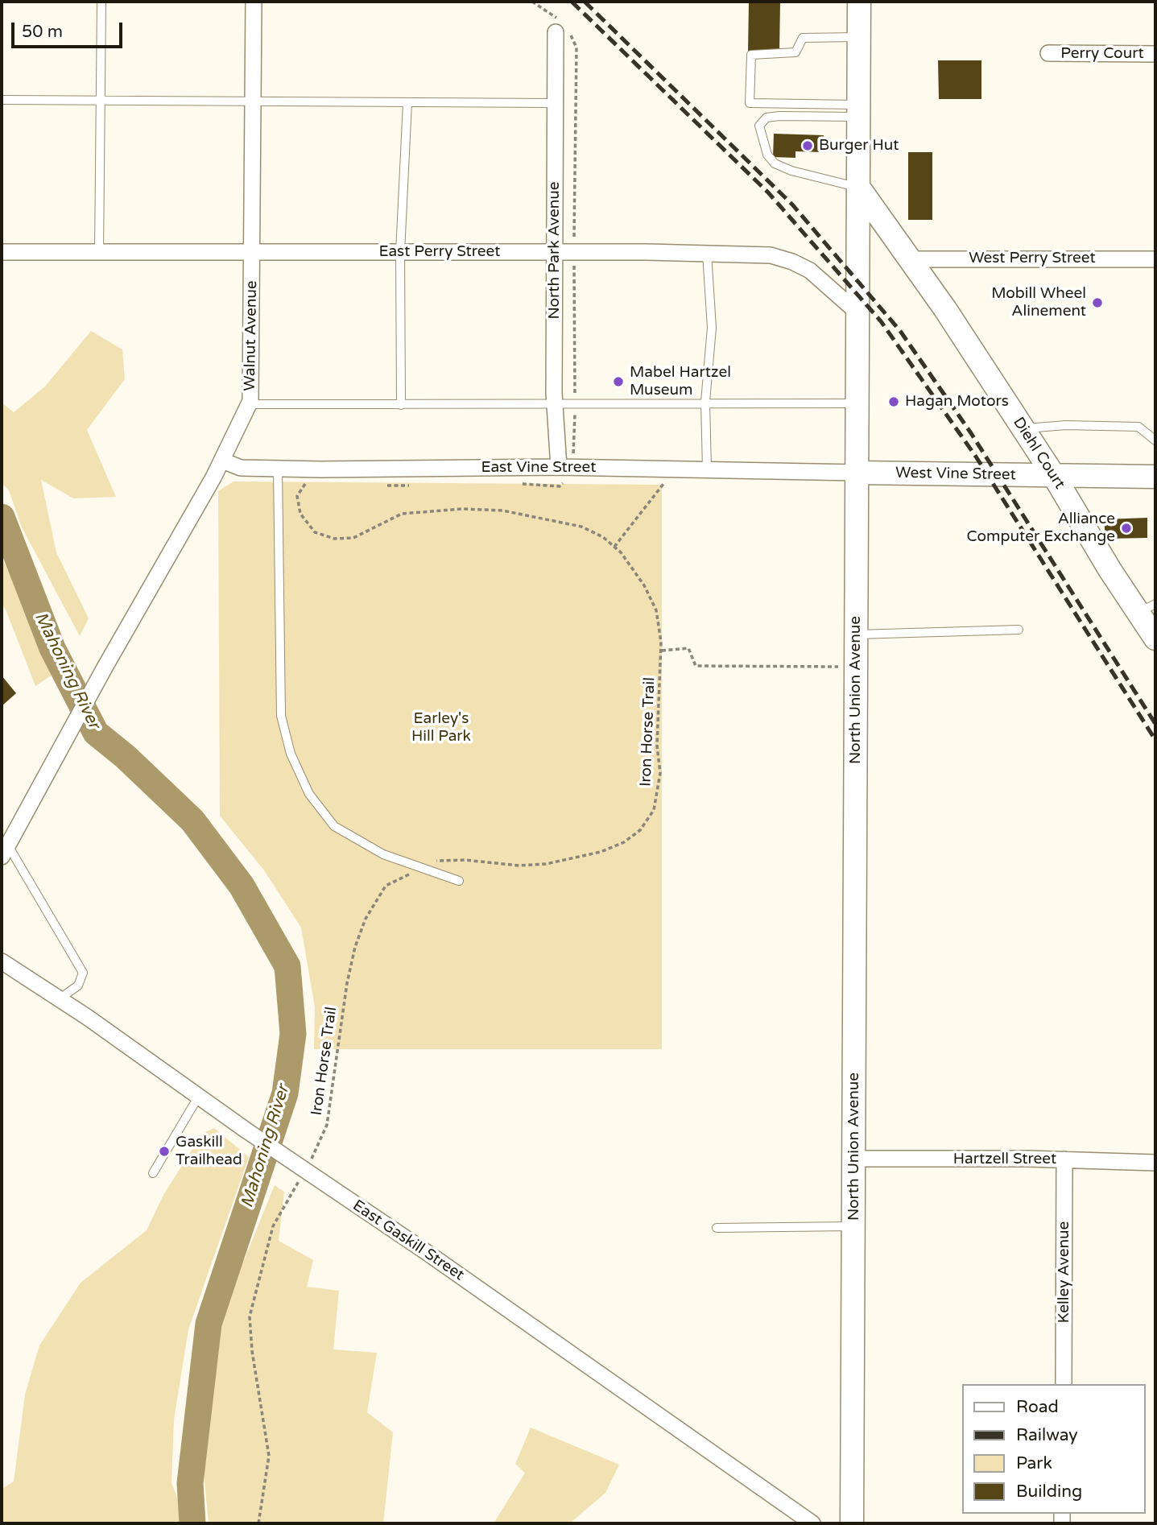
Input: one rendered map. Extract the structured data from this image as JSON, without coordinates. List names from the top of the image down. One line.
{"streets":{"main road":["Diehl Court","West Vine Street","North Union Avenue"],"street":["Perry Court","North Park Avenue","East Perry Street","West Perry Street","Walnut Avenue","East Vine Street","Hartzell Street","East Gaskill Street","Kelley Avenue"],"path":["Iron Horse Trail"]},"crossings":[["North Park Avenue","East Perry Street"],["North Park Avenue","East Vine Street"],["East Perry Street","Walnut Avenue"],["East Perry Street","North Union Avenue"],["West Perry Street","Diehl Court"],["Walnut Avenue","East Vine Street"],["Diehl Court","West Vine Street"],["Diehl Court","North Union Avenue"],["East Vine Street","West Vine Street"],["East Vine Street","North Union Avenue"],["West Vine Street","North Union Avenue"],["North Union Avenue","Hartzell Street"],["Iron Horse Trail","East Gaskill Street"],["Hartzell Street","Kelley Avenue"]],"water":["Mahoning River"],"parks":["Earley's Hill Park"],"places":["Burger Hut","Mobill Wheel Alinement","Mabel Hartzel Museum","Hagan Motors","Alliance Computer Exchange","Gaskill Trailhead"],"legend":["Road","Railway","Park","Building"],"scale_bar":"50 m"}
